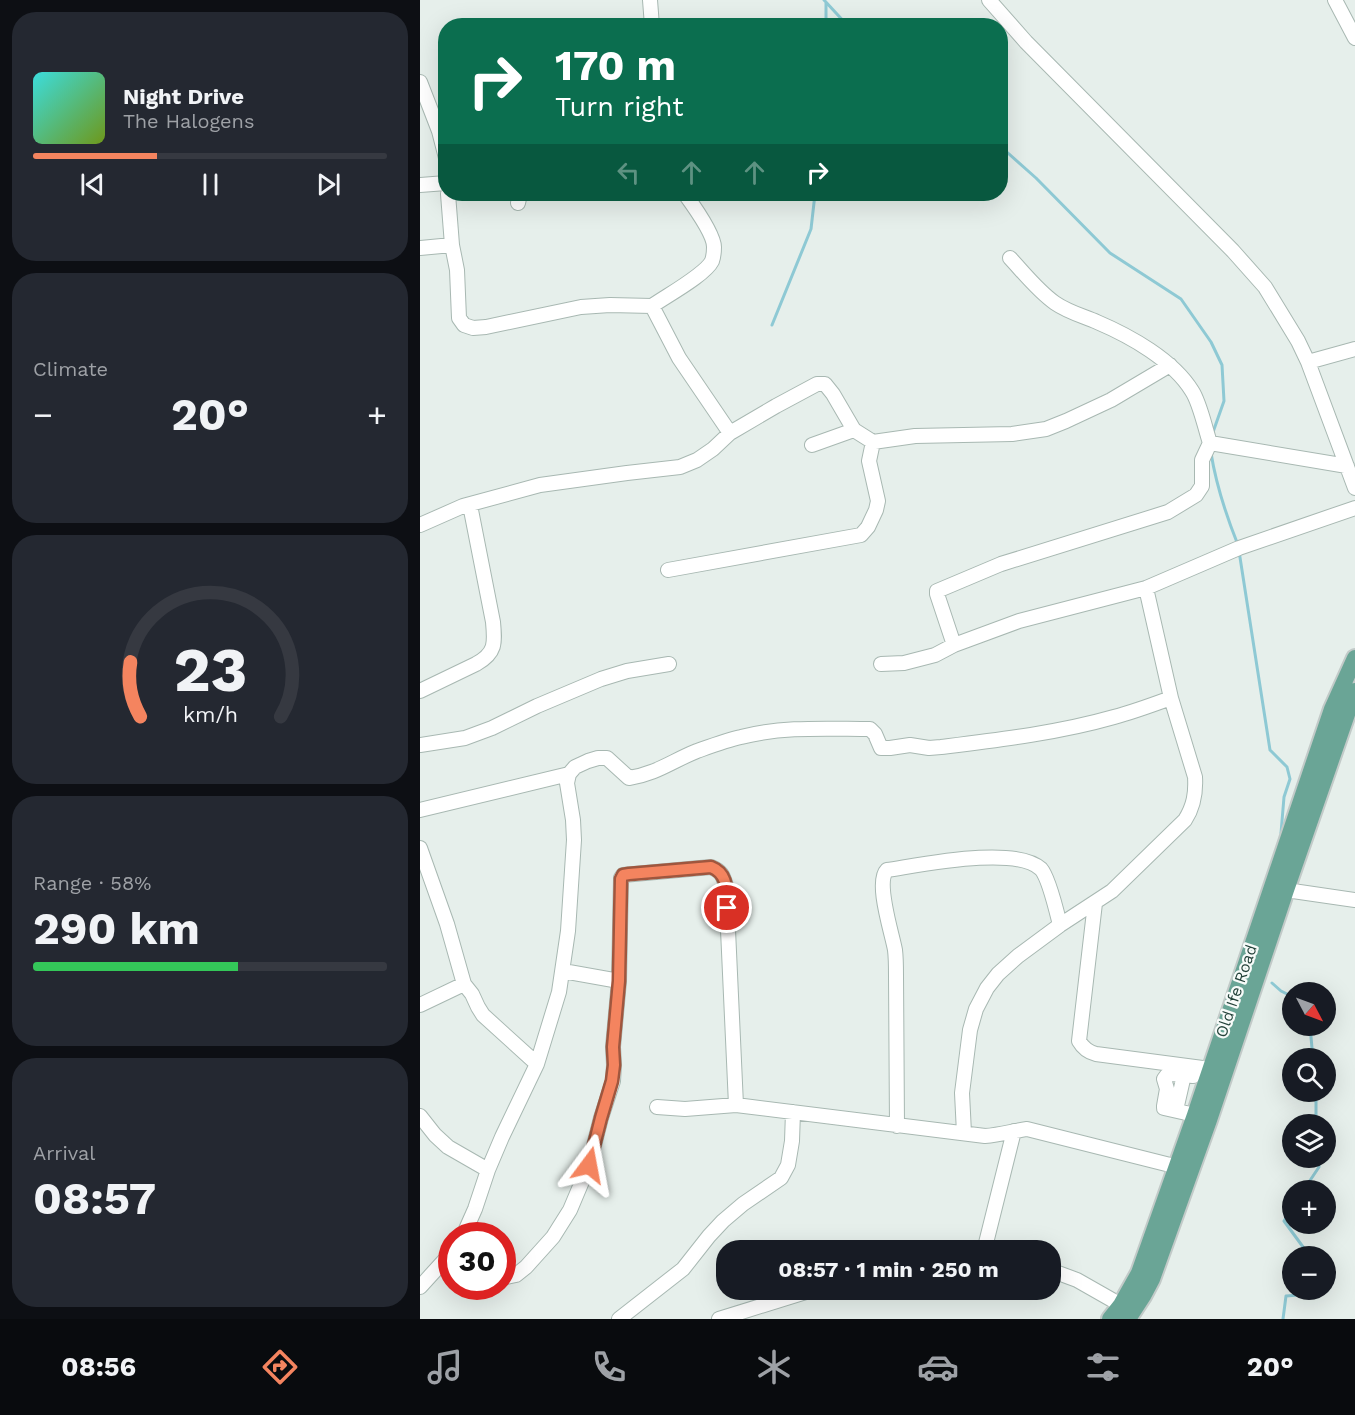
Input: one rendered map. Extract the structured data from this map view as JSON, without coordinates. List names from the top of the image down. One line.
{"streets":{"main road":["Old Ife Road"]},"north":"bottom right","page":{"turn":["170 m","Turn right"],"song":["Night Drive","The Halogens"],"tile":["Climate",["Range · 58%","290 km"],["Arrival","08:57"]],"heat":["−","20°","+"],"map_buttons":["+","−"],"limit":"30","trip":"08:57 · 1 min · 250 m","tabs":["08:56","20°"],"gauge":["23","km/h"]}}
